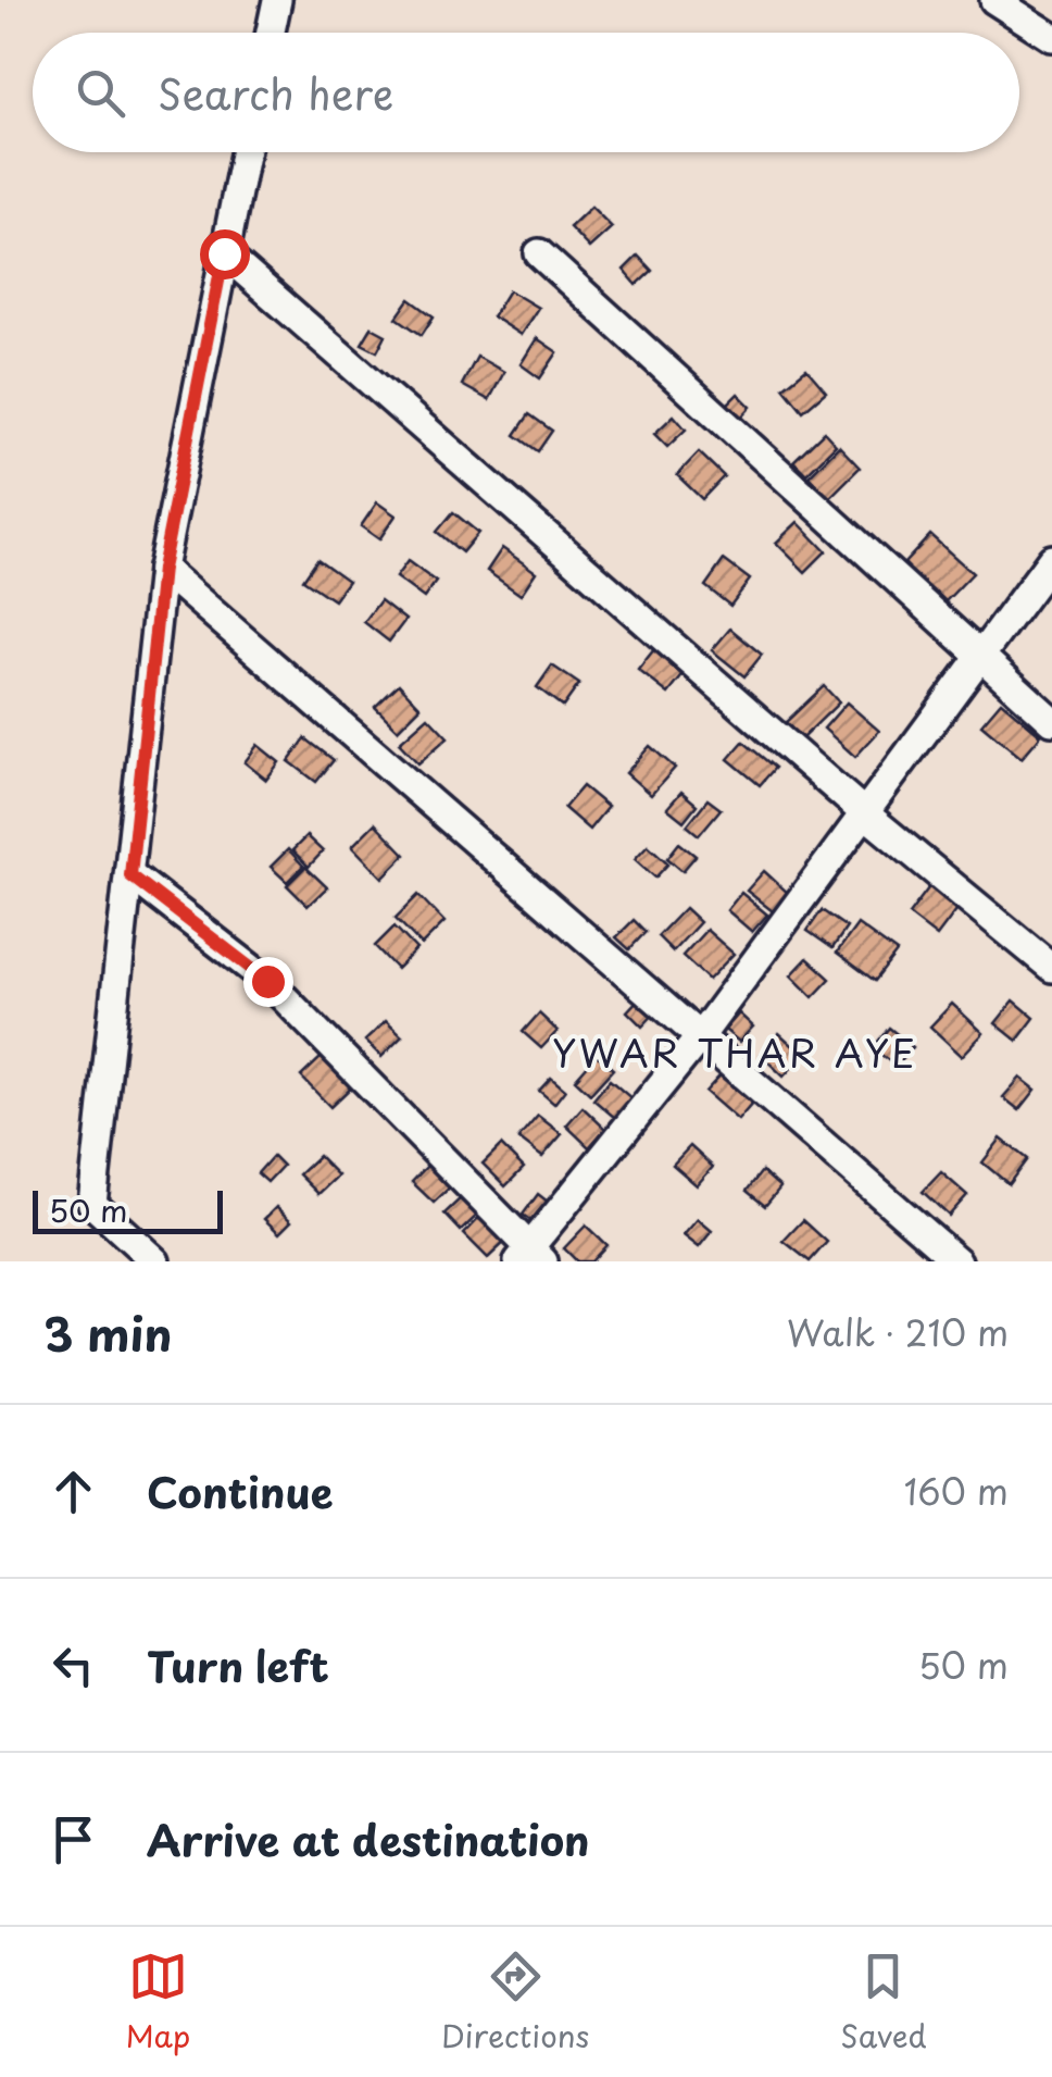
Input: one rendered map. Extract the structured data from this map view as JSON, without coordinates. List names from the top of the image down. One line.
{"districts":["YWAR THAR AYE"],"scale_bar":"50 m","page":{"search":"Search here","scale":"50 m","heading":["3 min","Walk · 210 m"],"list":[["Continue","160 m"],["Turn left","50 m"],"Arrive at destination"],"nav":["Map","Directions","Saved"]}}
